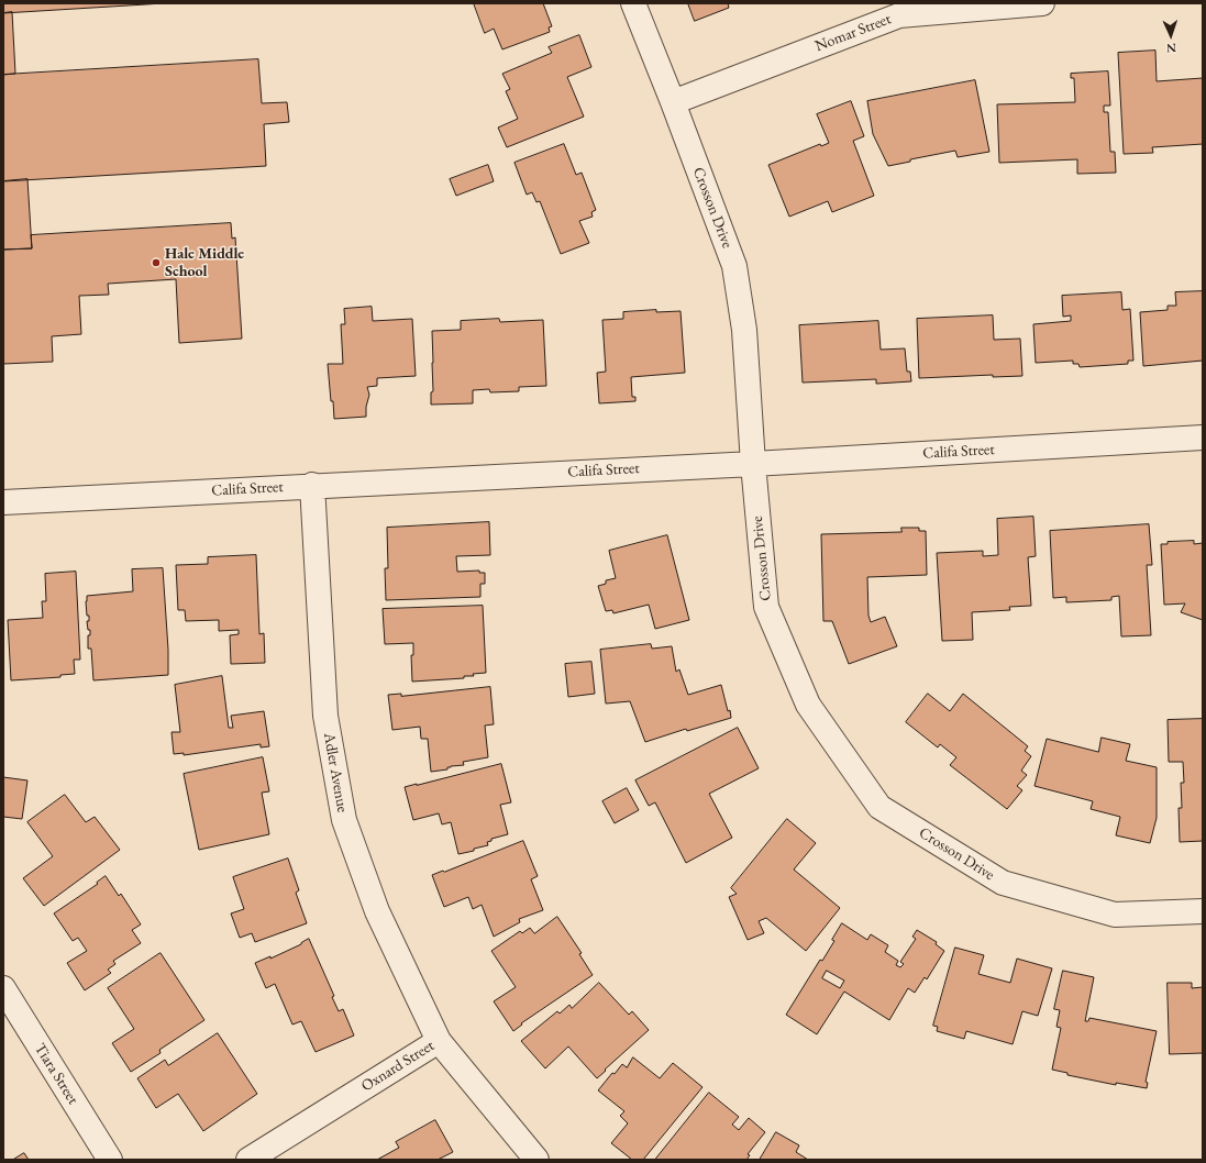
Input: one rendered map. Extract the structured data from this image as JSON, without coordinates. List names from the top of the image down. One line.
{"streets":{"street":["Nomar Street","Crosson Drive","Califa Street","Adler Avenue","Oxnard Street","Tiara Street"]},"crossings":[["Nomar Street","Crosson Drive"],["Crosson Drive","Califa Street"],["Califa Street","Adler Avenue"],["Adler Avenue","Oxnard Street"]],"places":["Hale Middle School"],"north":"bottom"}
